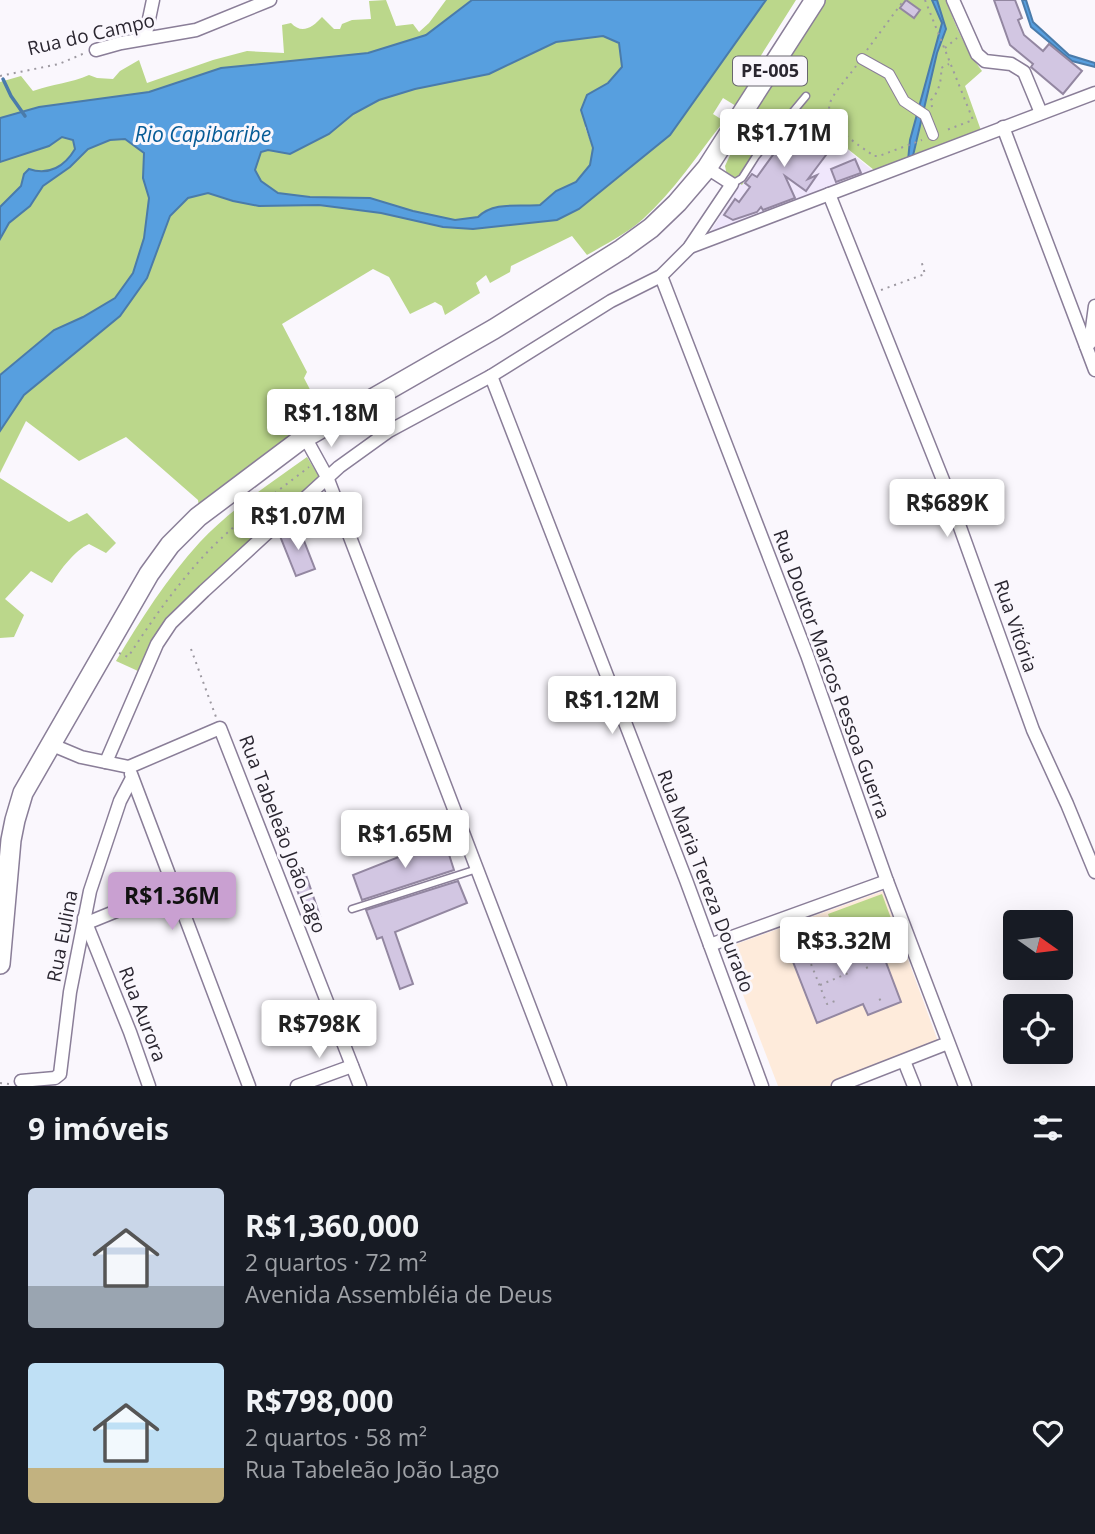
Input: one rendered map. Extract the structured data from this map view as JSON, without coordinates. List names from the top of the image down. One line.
{"streets":{"main road":["PE-005"],"street":["Rua do Campo","Rua Vitória","Rua Doutor Marcos Pessoa Guerra","Rua Tabeleão João Lago","Rua Maria Tereza Dourado","Rua Eulina","Rua Aurora"]},"crossings":[["Rua Tabeleão João Lago","Rua Eulina"],["Rua Eulina","Rua Aurora"]],"water":["Rio Capibaribe"],"north":"right","page":{"price":["R$1.71M","R$1.18M","R$689K","R$1.07M","R$1.12M","R$1.65M","R$1.36M","R$3.32M","R$798K"],"heading":"9 imóveis","list":[{"name":"R$1,360,000","note":"2 quartos · 72 m² · Avenida Assembléia de Deus"},{"name":"R$798,000","note":"2 quartos · 58 m² · Rua Tabeleão João Lago"}]}}
